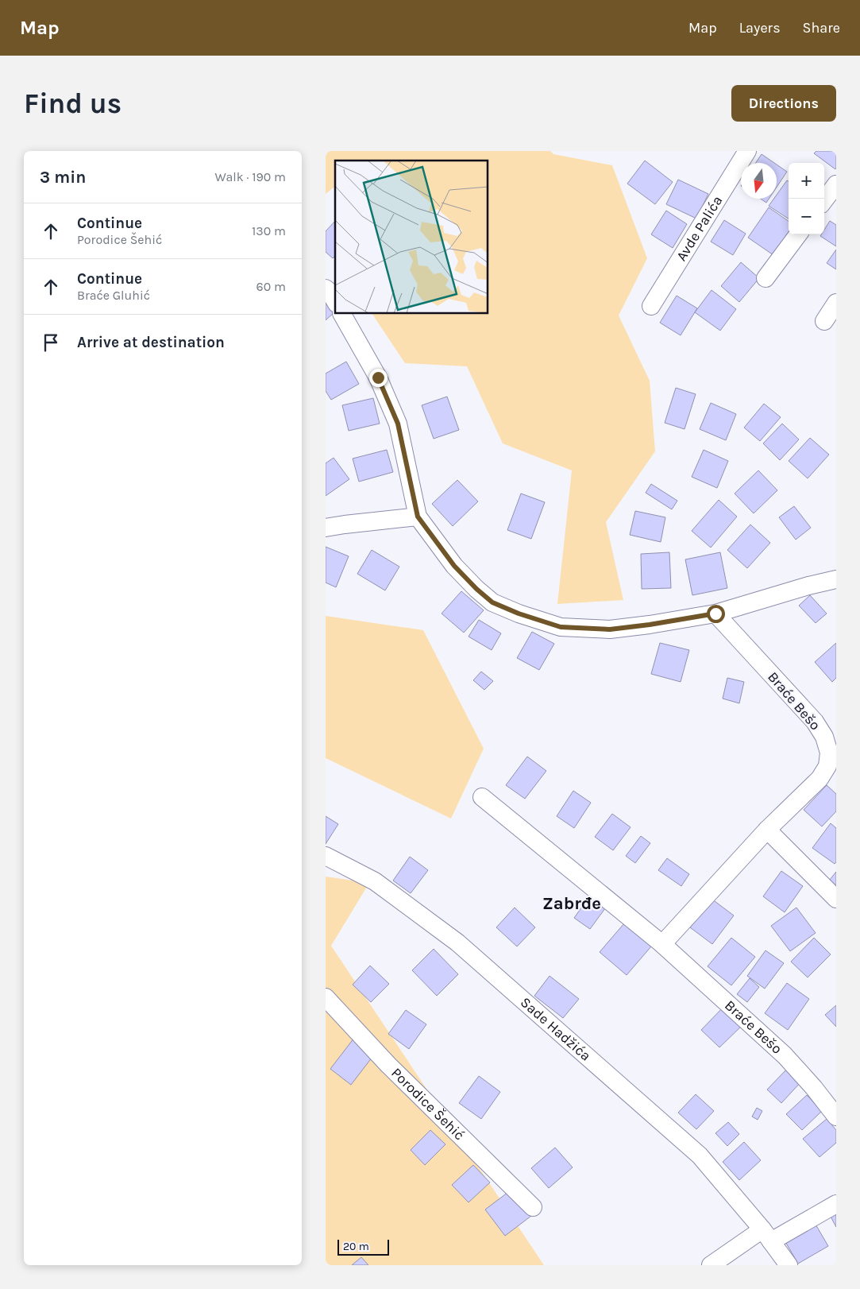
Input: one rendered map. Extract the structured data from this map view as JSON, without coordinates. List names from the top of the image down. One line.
{"streets":{"street":["Avde Palića","Braće Bešo","Sade Hadžića","Porodice Šehić"]},"districts":["Zabrđe"],"scale_bar":"20 m","north":"bottom","page":{"header":"Map","nav":["Map","Layers","Share"],"buttons":"Directions","title":"Find us","heading":["3 min","Walk · 190 m"],"map_buttons":["+","−"],"list":[["Continue","Porodice Šehić","130 m"],["Continue","Braće Gluhić","60 m"],"Arrive at destination"],"scale":"20 m"}}
